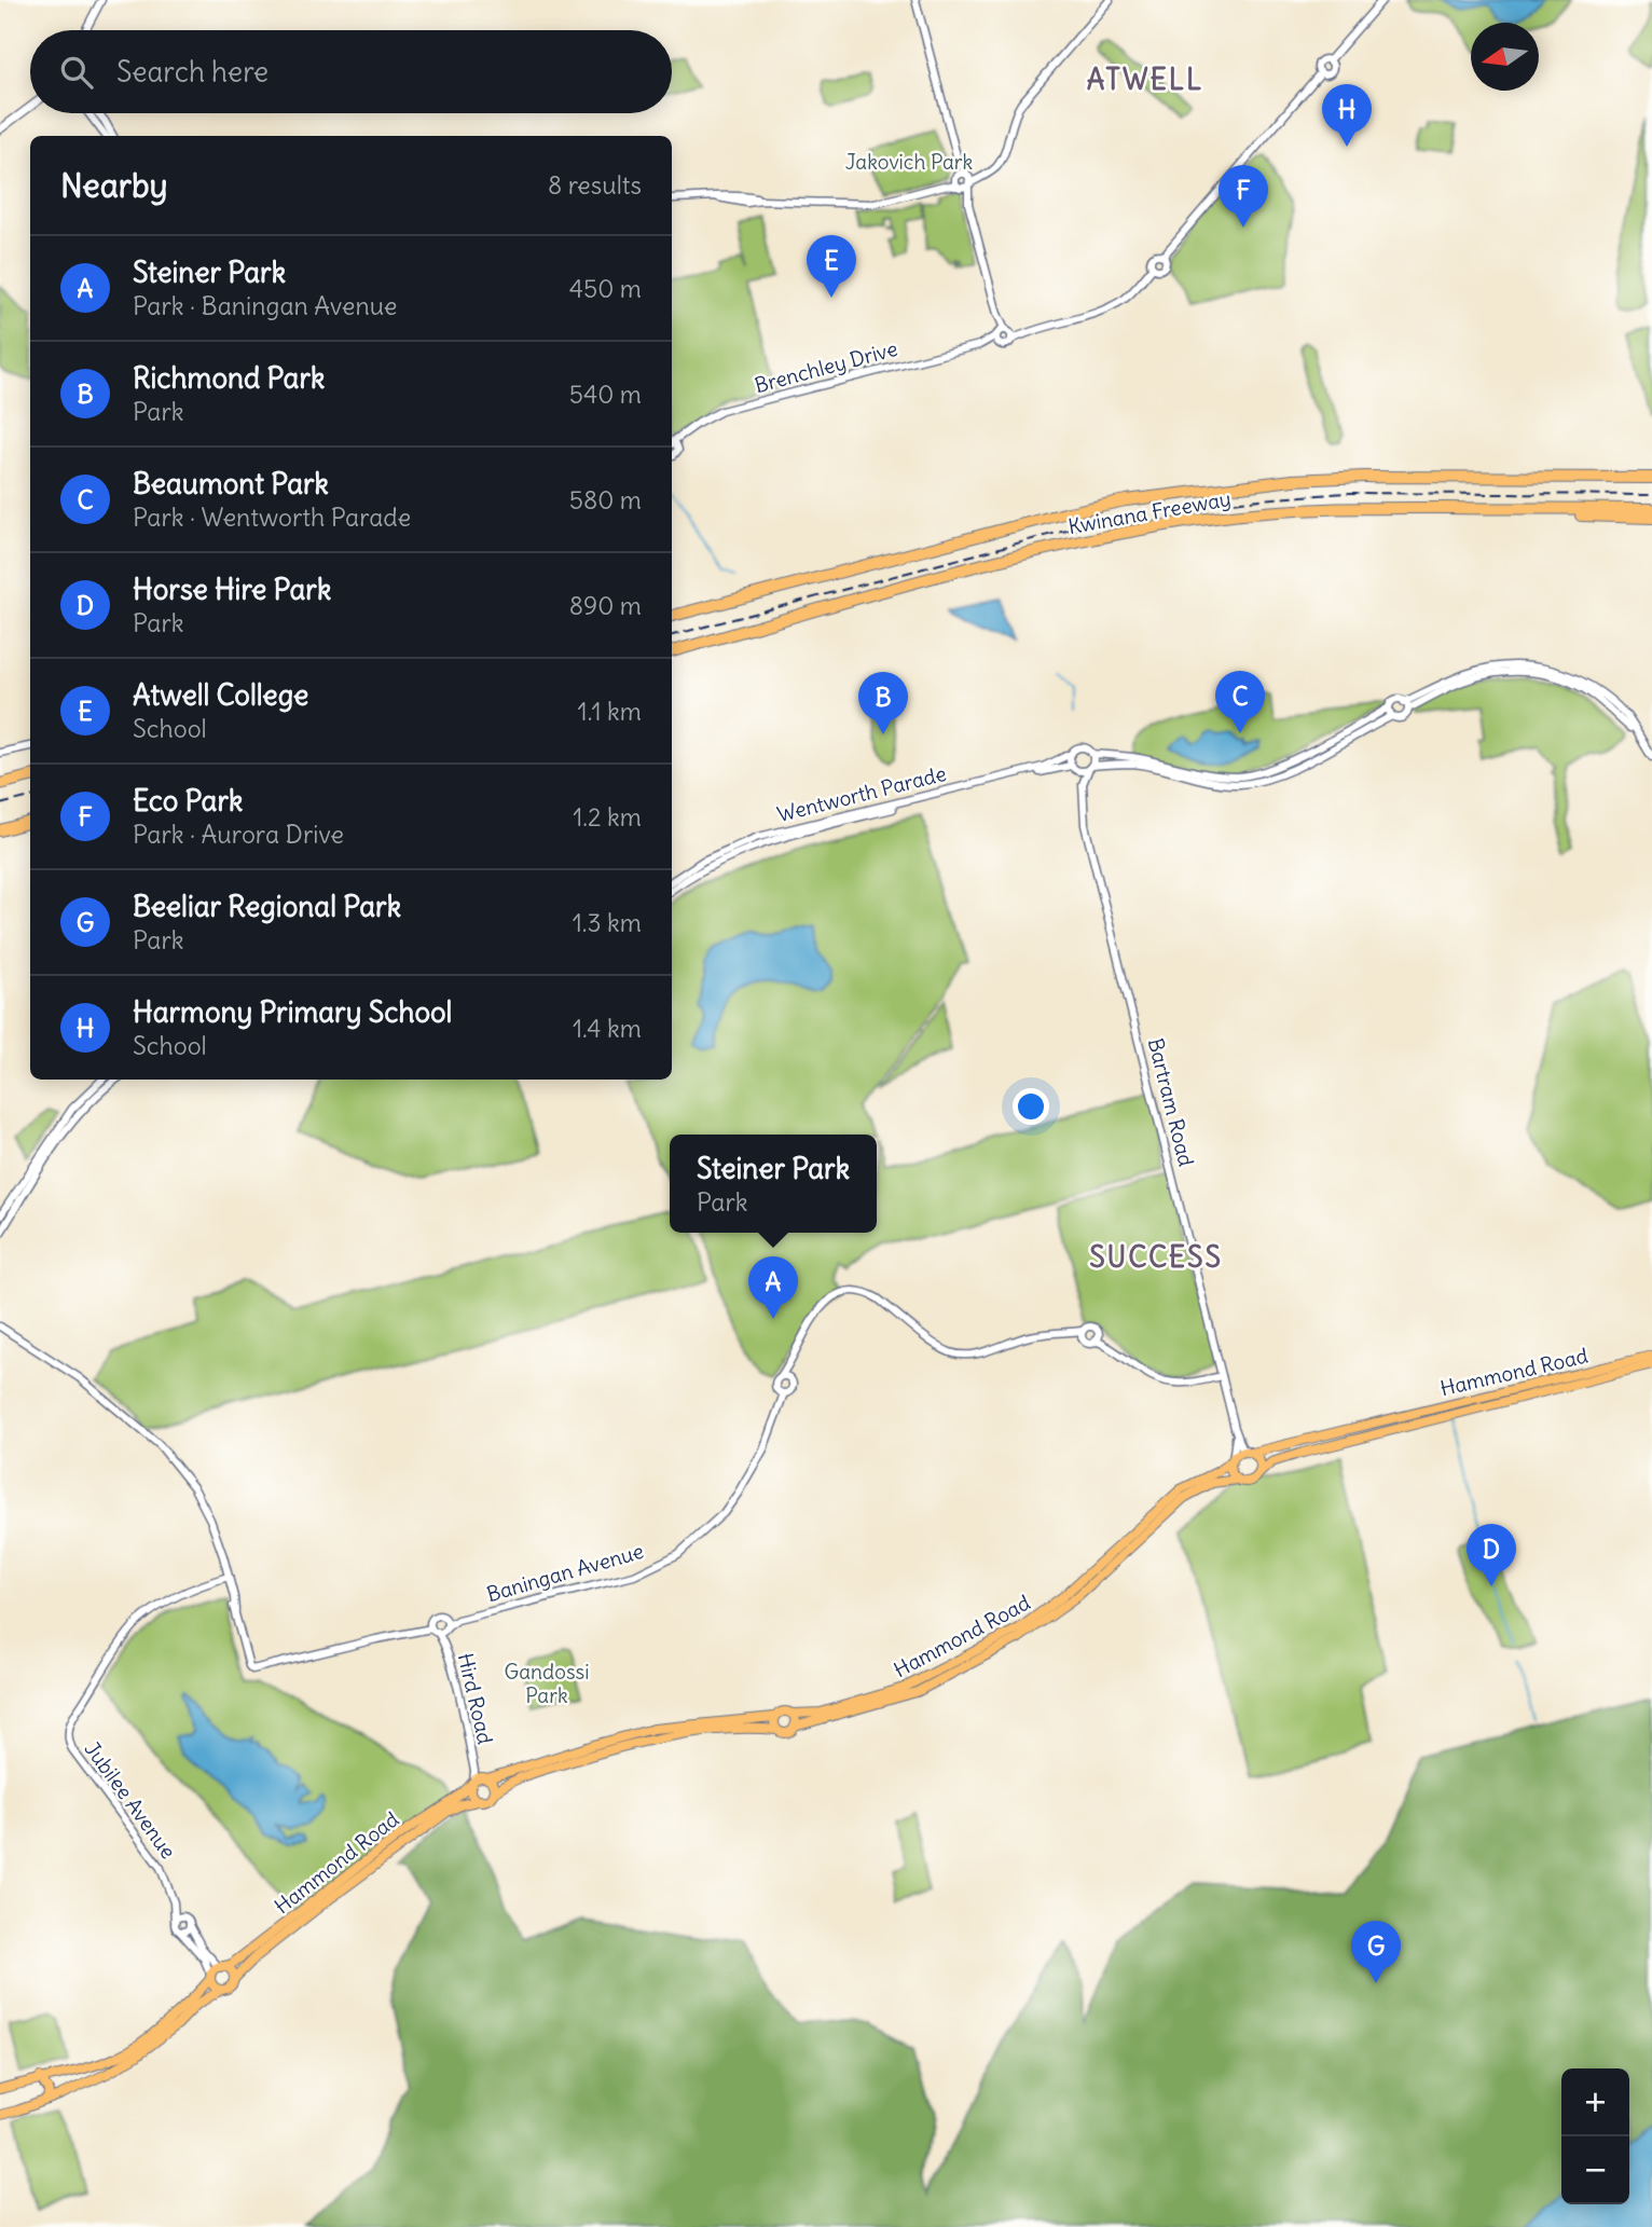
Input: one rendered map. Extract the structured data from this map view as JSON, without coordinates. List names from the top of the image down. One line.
{"streets":{"highway":["Kwinana Freeway"],"main road":["Hammond Road"],"street":["Brenchley Drive","Wentworth Parade","Bartram Road","Baningan Avenue","Hird Road","Jubilee Avenue"]},"crossings":[["Wentworth Parade","Bartram Road"],["Bartram Road","Hammond Road"],["Hammond Road","Hird Road"],["Baningan Avenue","Hird Road"]],"districts":["ATWELL","SUCCESS"],"parks":["Jakovich Park","Gandossi Park"],"north":"left","page":{"search":"Search here","pins":["H","F","E","C","B","A","D","G"],"heading":["Nearby","8 results"],"list":[{"mark":"A","name":"Steiner Park","note":"Park · Baningan Avenue","value":"450 m"},{"mark":"B","name":"Richmond Park","note":"Park","value":"540 m"},{"mark":"C","name":"Beaumont Park","note":"Park · Wentworth Parade","value":"580 m"},{"mark":"D","name":"Horse Hire Park","note":"Park","value":"890 m"},{"mark":"E","name":"Atwell College","note":"School","value":"1.1 km"},{"mark":"F","name":"Eco Park","note":"Park · Aurora Drive","value":"1.2 km"},{"mark":"G","name":"Beeliar Regional Park","note":"Park","value":"1.3 km"},{"mark":"H","name":"Harmony Primary School","note":"School","value":"1.4 km"}],"popup":["Steiner Park","Park"],"map_buttons":["+","−"]}}
